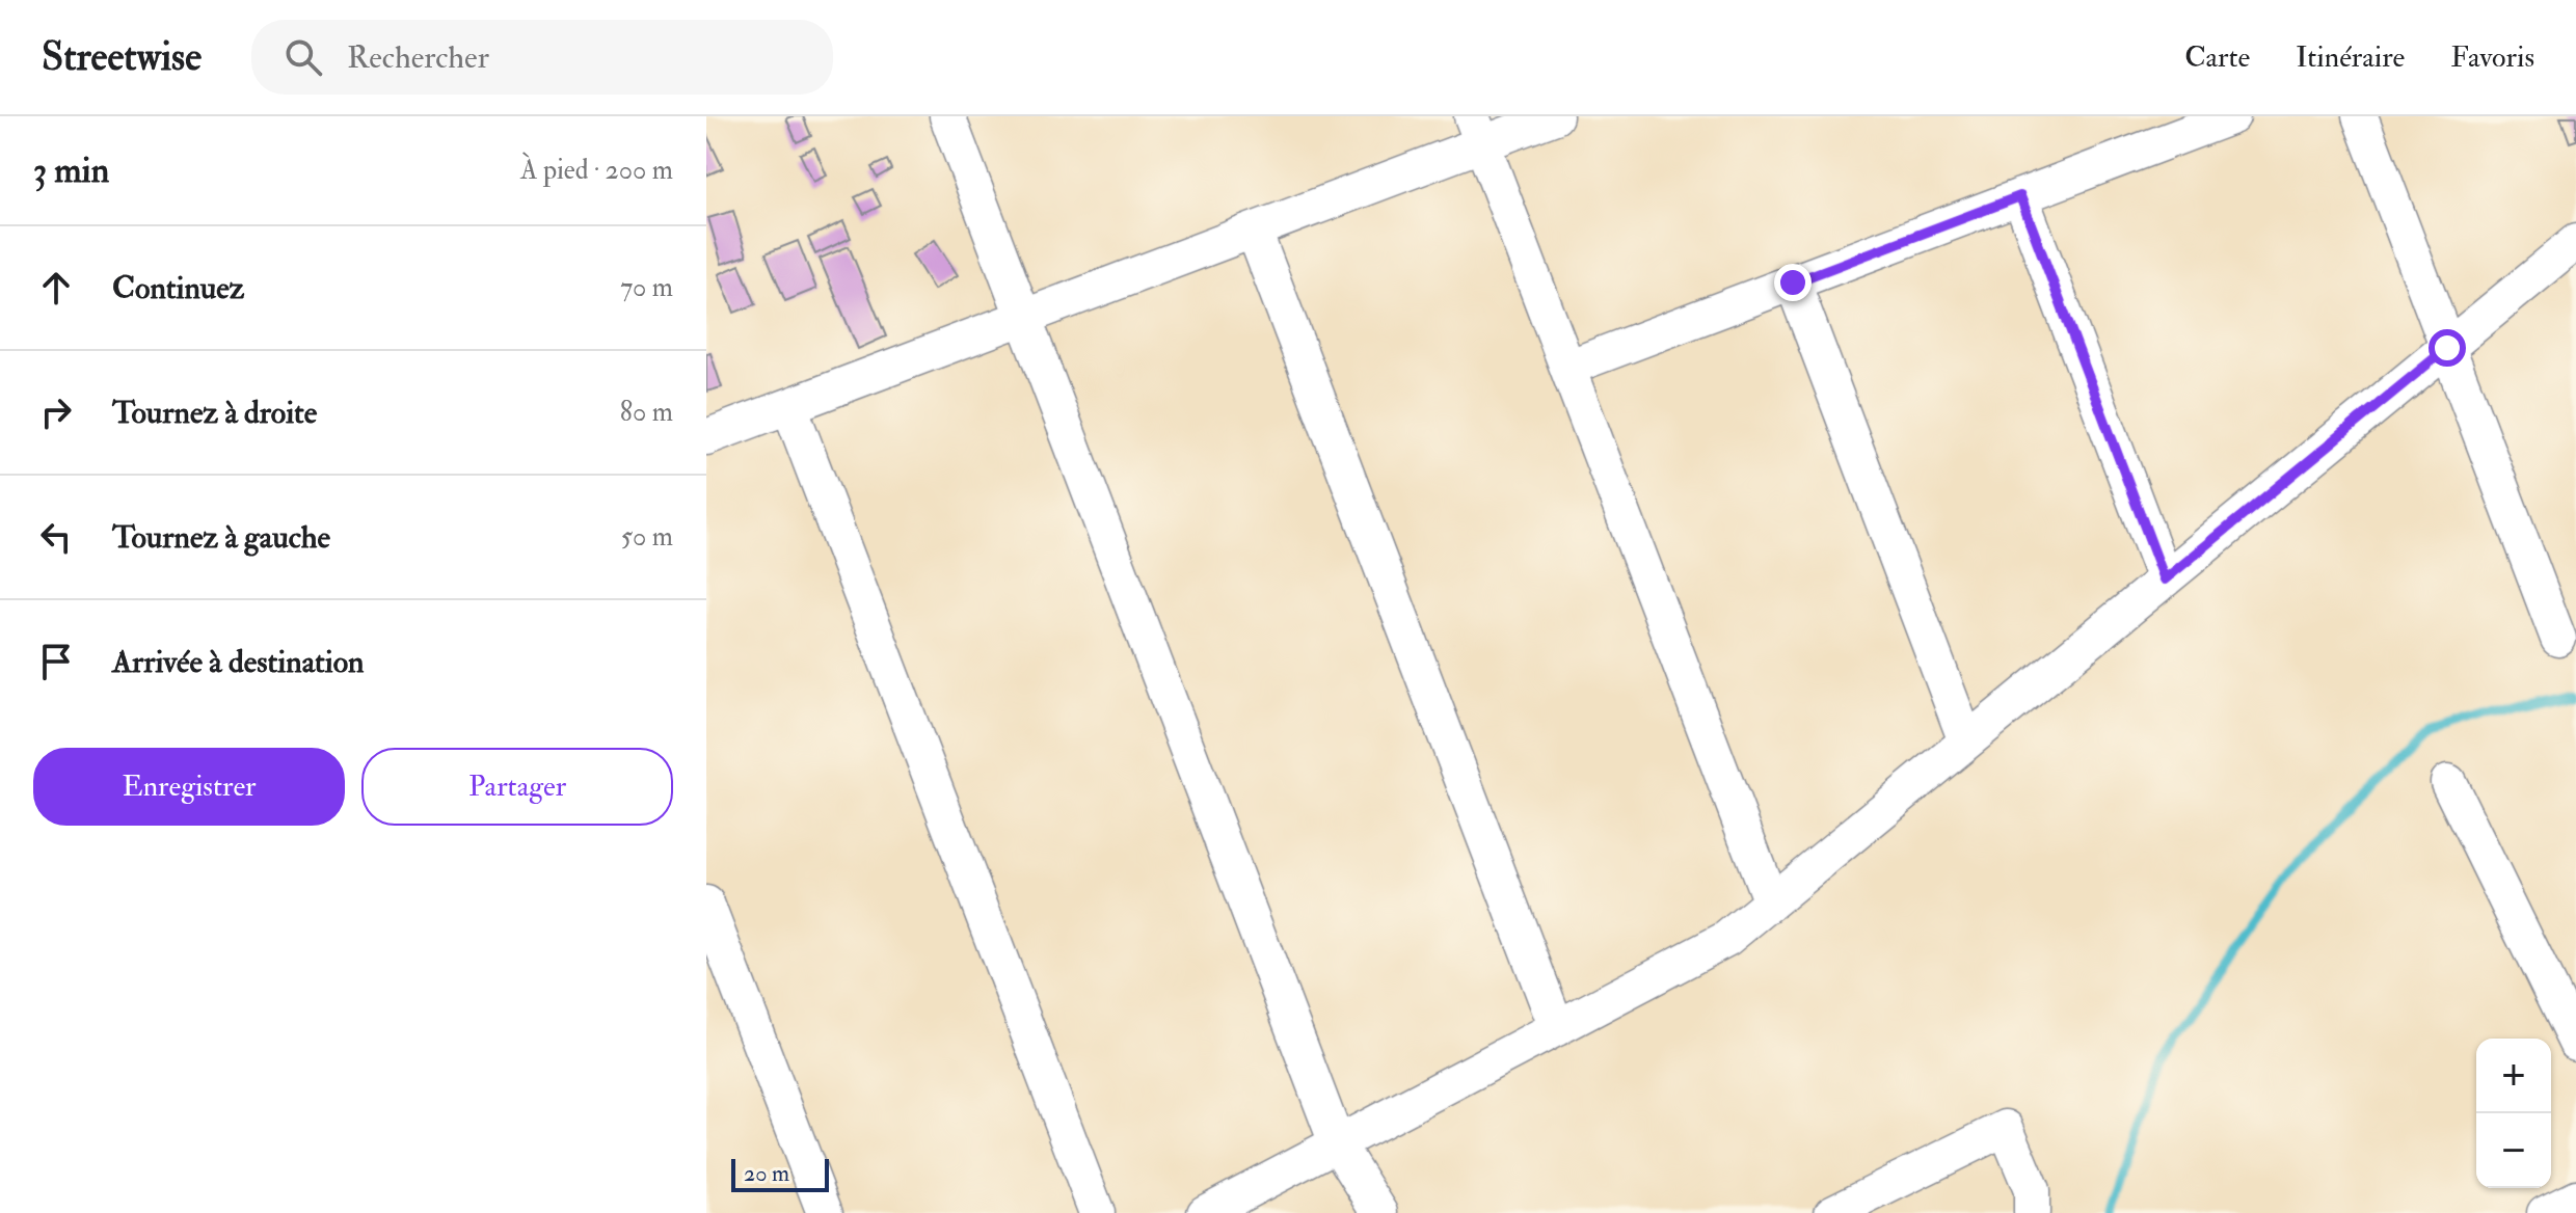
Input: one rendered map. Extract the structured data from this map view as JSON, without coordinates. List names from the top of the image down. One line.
{"scale_bar":"20 m","page":{"header":"Streetwise","search":"Rechercher","nav":["Carte","Itinéraire","Favoris"],"heading":["3 min","À pied · 200 m"],"list":[["Continuez","70 m"],["Tournez à droite","80 m"],["Tournez à gauche","50 m"],"Arrivée à destination"],"buttons":["Enregistrer","Partager"],"map_buttons":["+","−"],"scale":"20 m"}}
